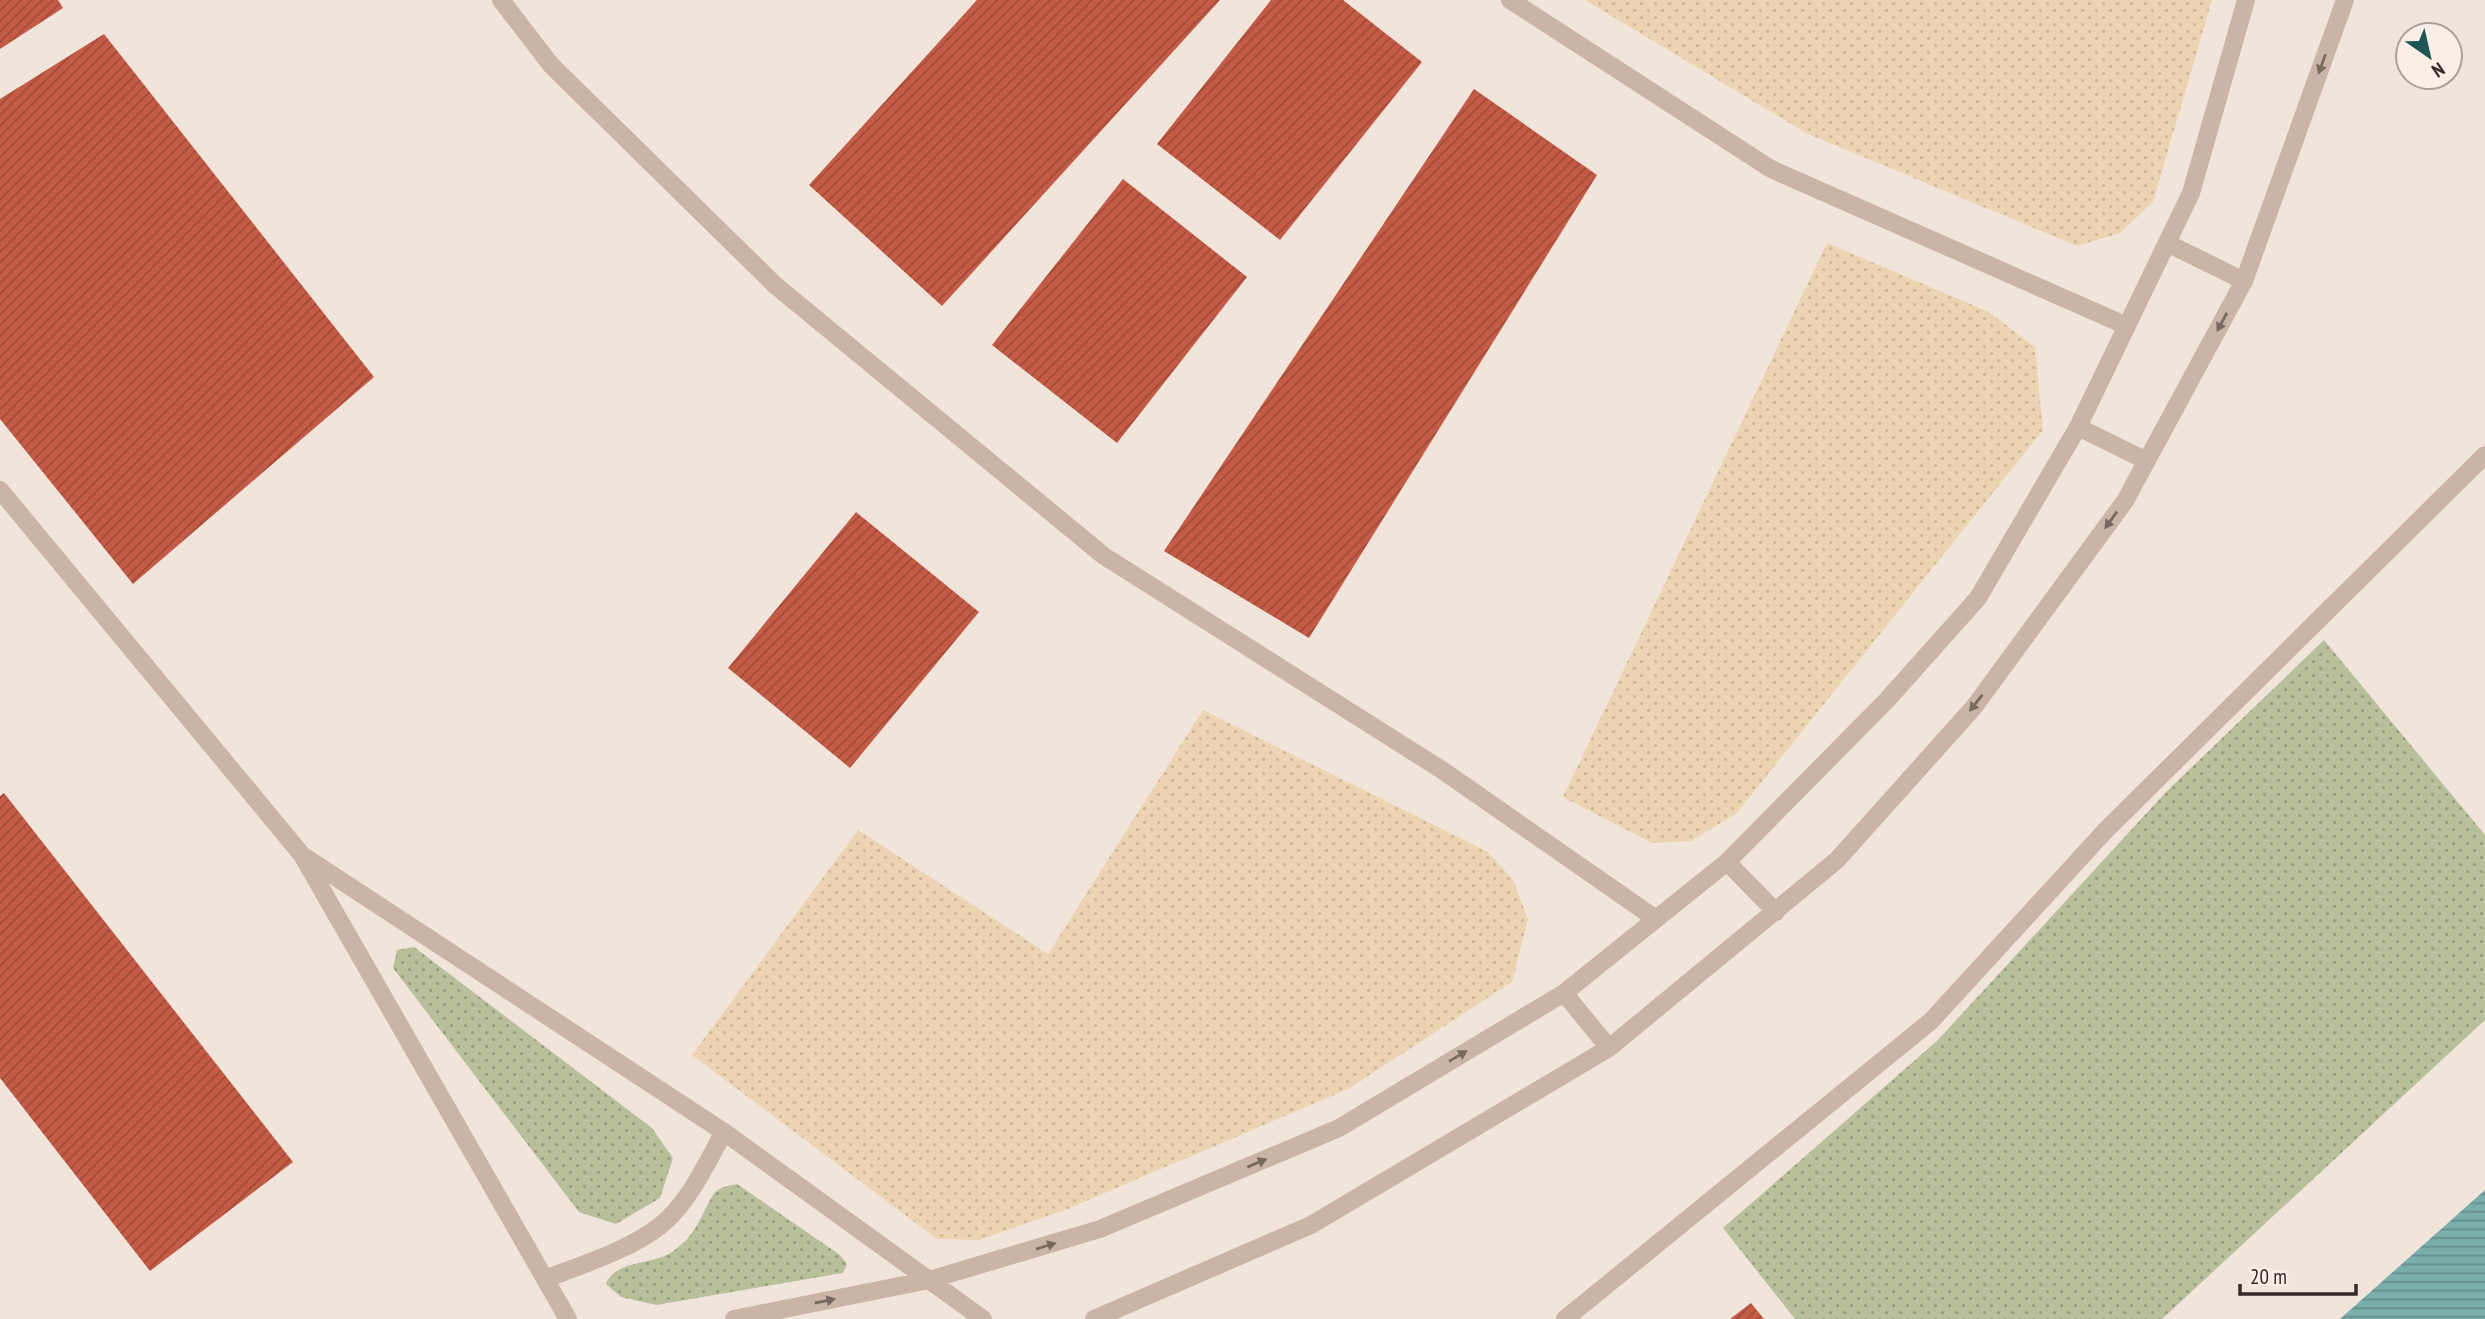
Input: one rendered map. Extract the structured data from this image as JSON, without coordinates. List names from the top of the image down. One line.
{"scale_bar":"20 m","north":"bottom right"}
